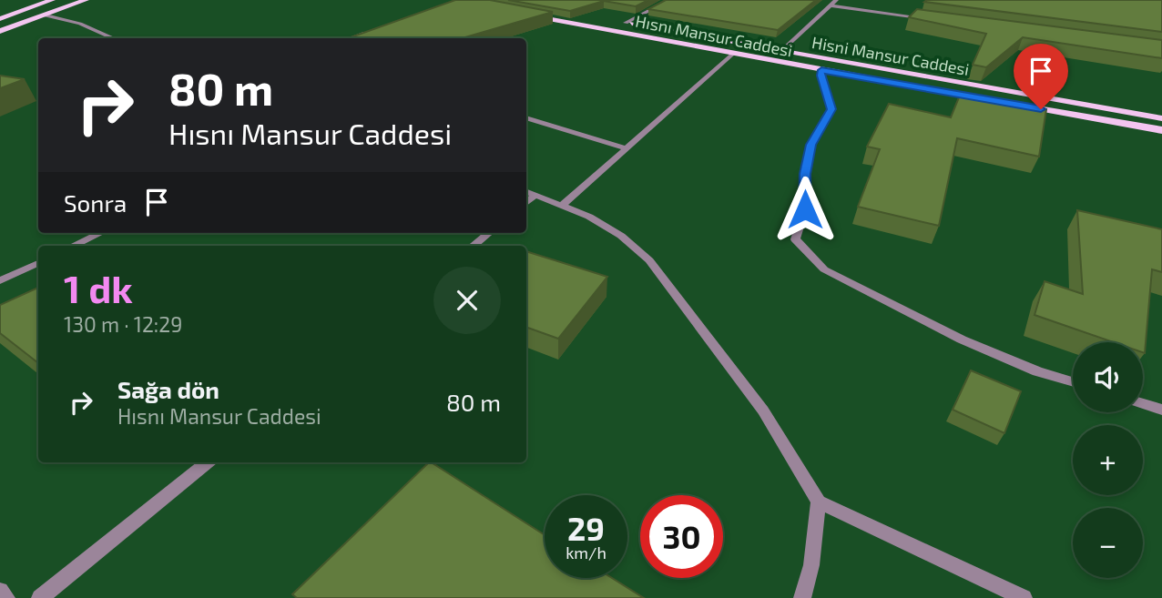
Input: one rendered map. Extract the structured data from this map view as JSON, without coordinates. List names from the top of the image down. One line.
{"streets":{"main road":["Hısnı Mansur Caddesi","Hisni Mansur Caddesi"]},"page":{"turn":["80 m","Hısnı Mansur Caddesi"],"then":"Sonra","heading":["1 dk","130 m · 12:29"],"map_buttons":["+","−"],"list":[{"name":"Sağa dön","note":"Hısnı Mansur Caddesi","value":"80 m"}],"speed":"29 km/h","limit":"30"}}
